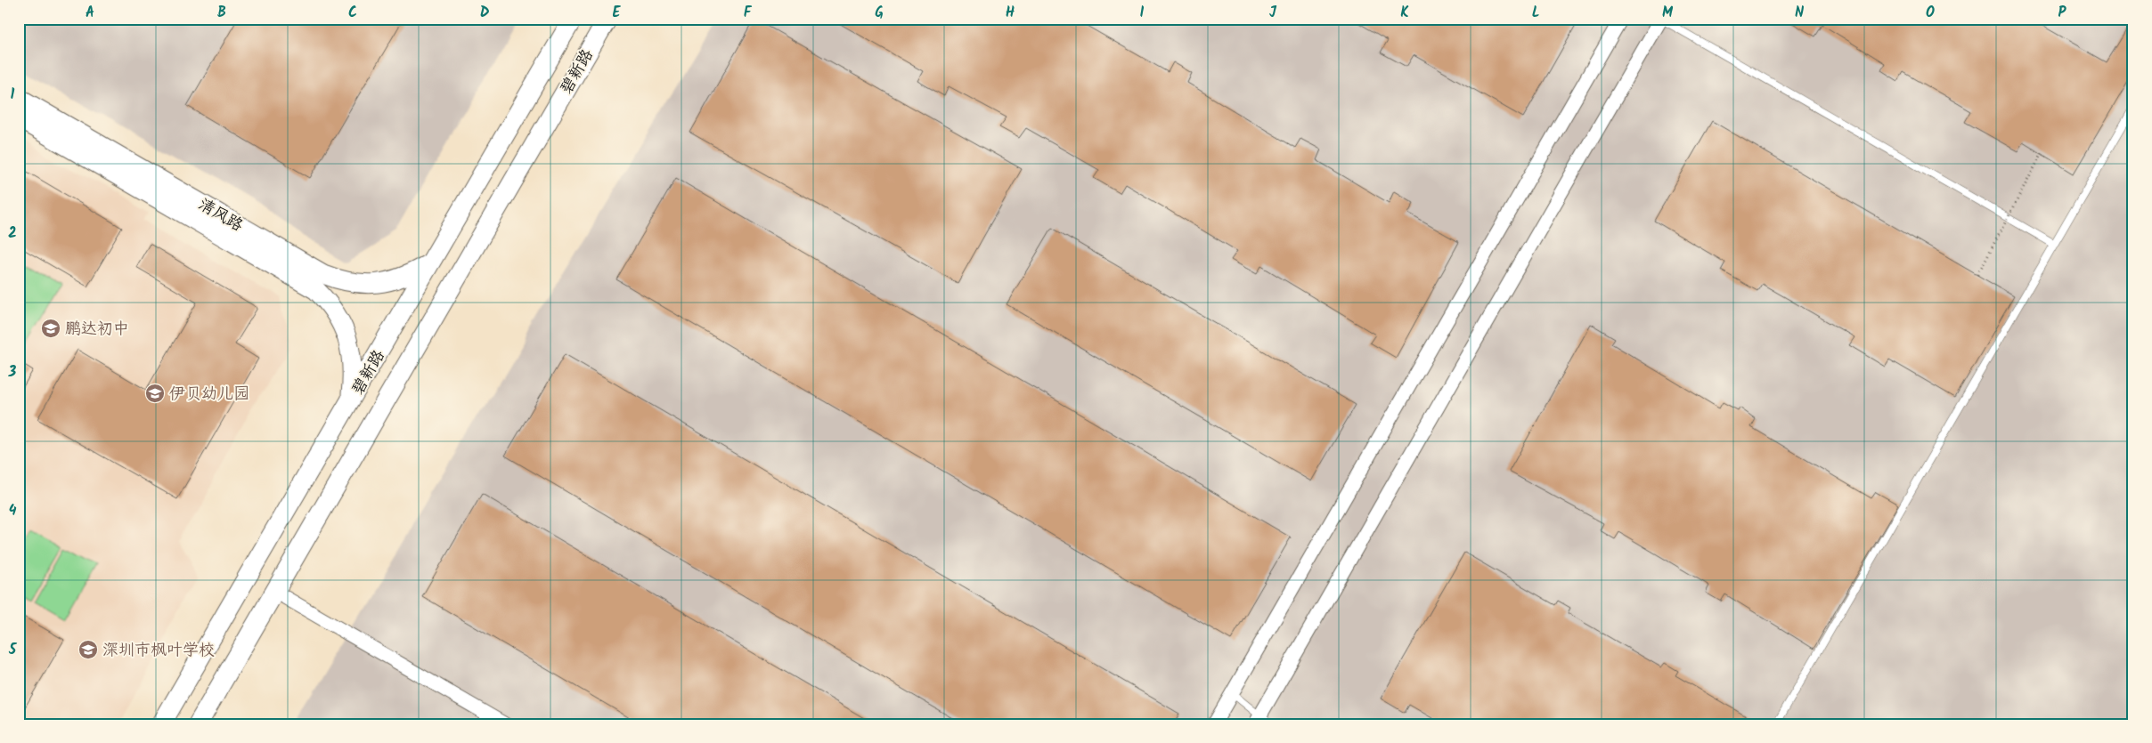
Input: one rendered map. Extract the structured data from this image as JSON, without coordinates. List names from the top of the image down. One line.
{"streets":{"main road":["碧新路","清风路"]},"crossings":[["碧新路","清风路"]],"places":{"school or university":["鹏达初中","伊贝幼儿园","深圳市枫叶学校"]},"grid":{"columns":["A","B","C","D","E","F","G","H","I","J","K","L","M","N","O","P"],"rows":["1","2","3","4","5"]}}
